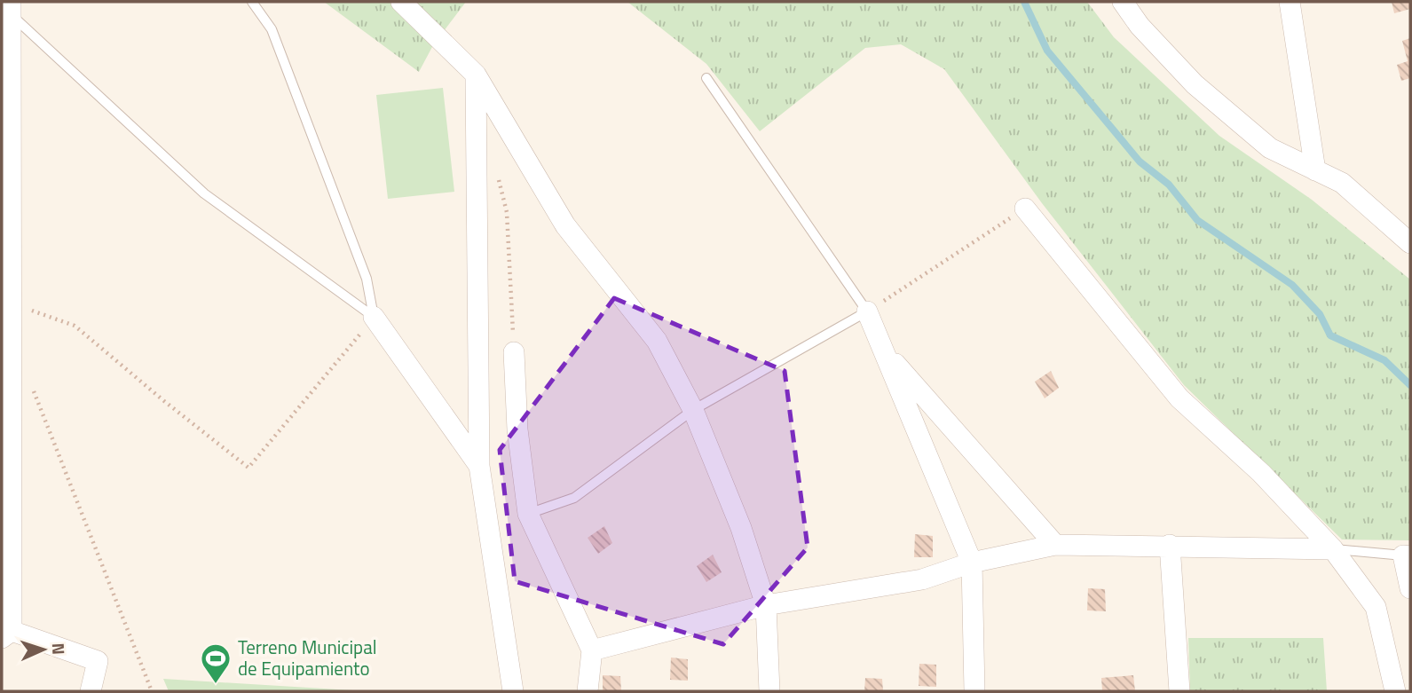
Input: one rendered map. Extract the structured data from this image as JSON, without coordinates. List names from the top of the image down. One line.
{"places":{"sports":["Terreno Municipal de Equipamiento"]},"north":"right"}
